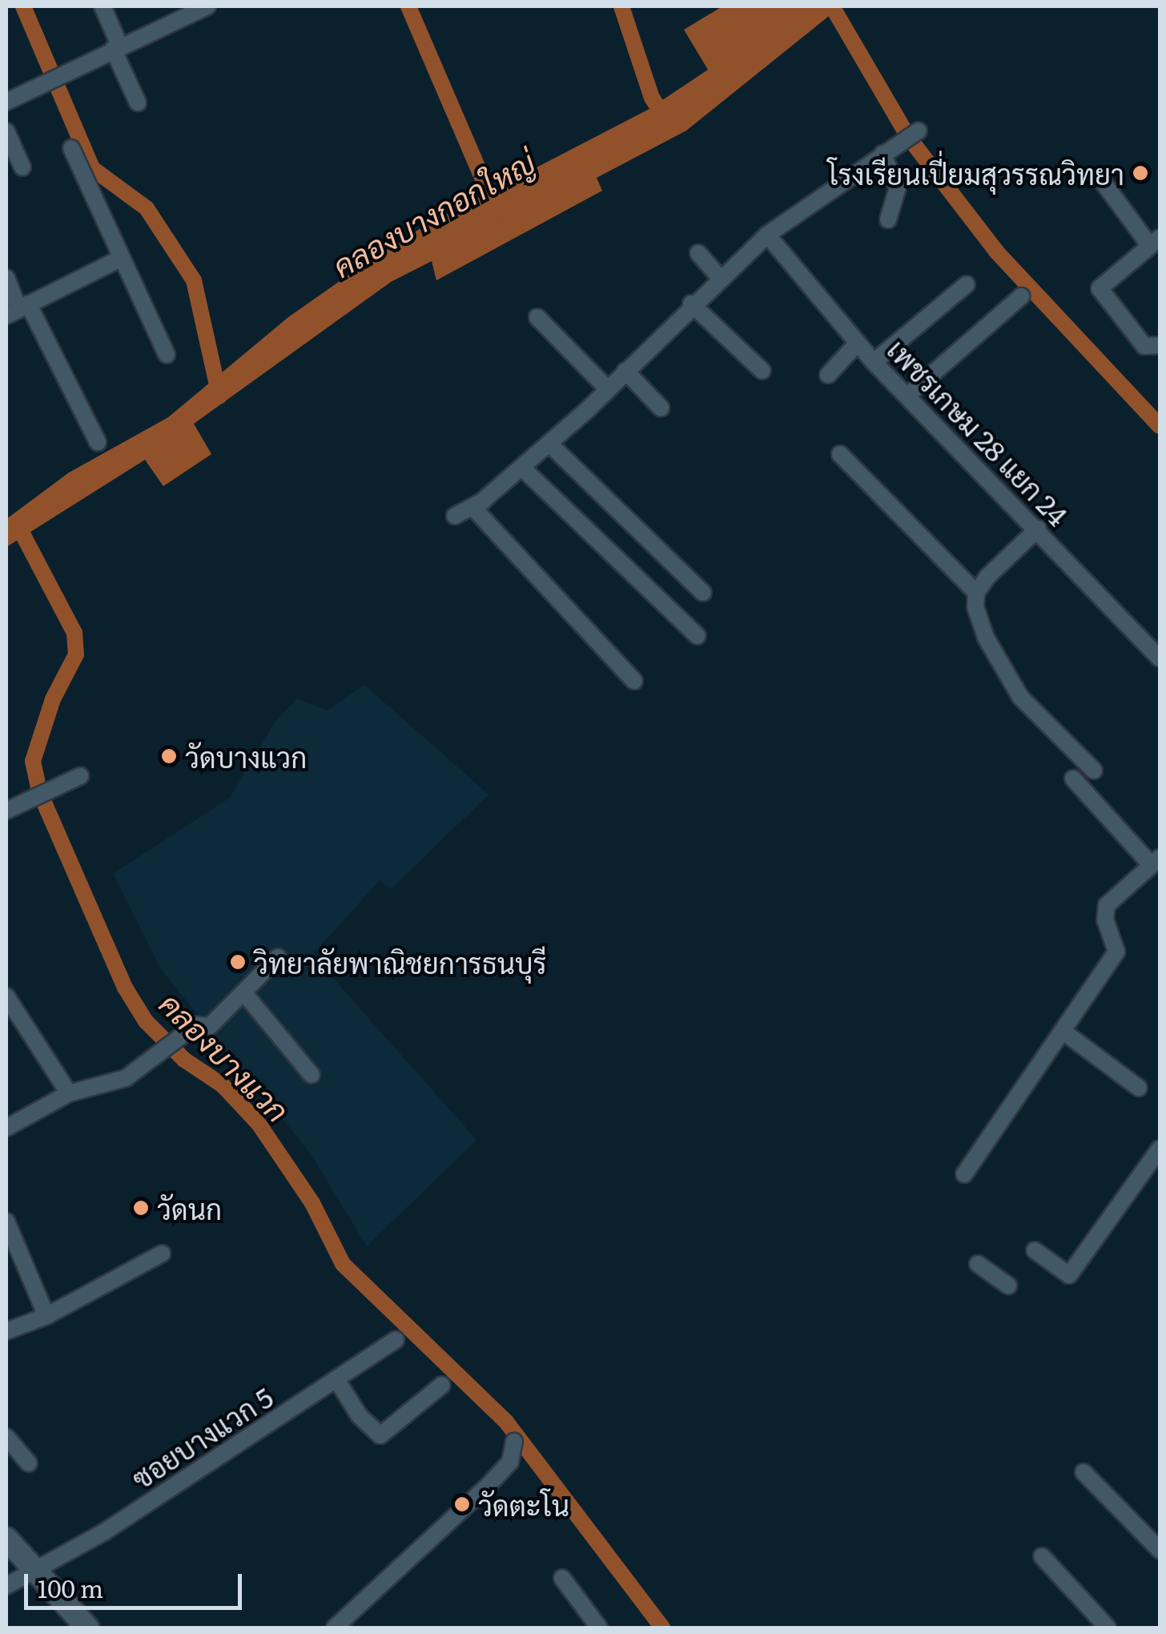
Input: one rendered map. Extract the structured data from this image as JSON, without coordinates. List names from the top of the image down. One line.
{"streets":{"street":["เพชรเกษม 28 แยก 24","ซอยบางแวก 5"]},"water":["คลองบางกอกใหญ่","คลองบางแวก"],"places":["โรงเรียนเปี่ยมสุวรรณวิทยา","วัดบางแวก","วิทยาลัยพาณิชยการธนบุรี","วัดนก","วัดตะโน"],"scale_bar":"100 m"}
